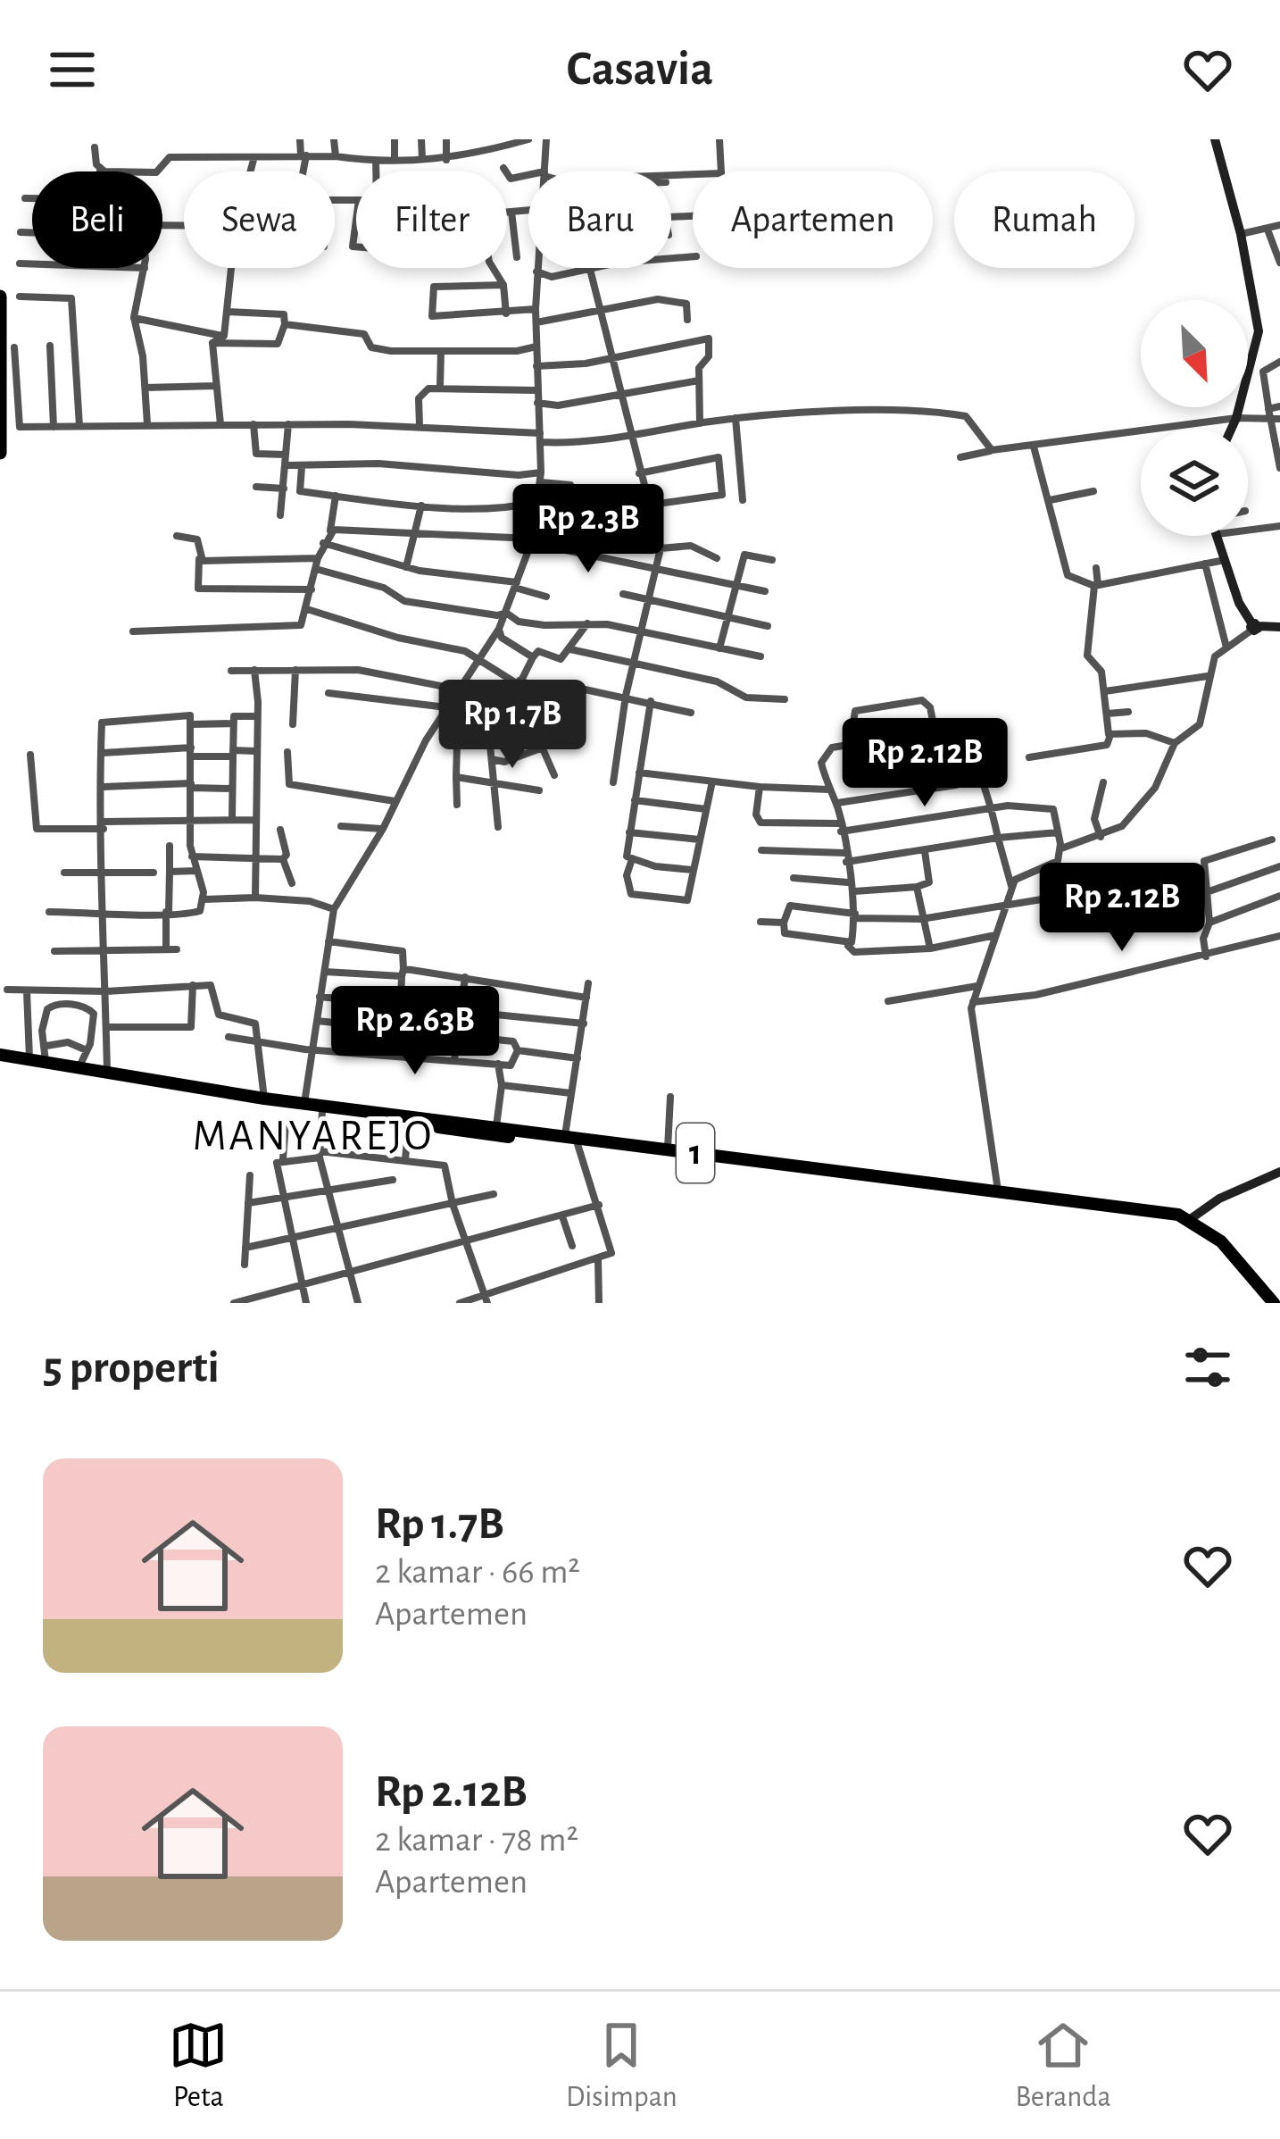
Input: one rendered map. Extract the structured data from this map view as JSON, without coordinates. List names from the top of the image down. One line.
{"streets":{"highway":["1"]},"districts":["MANYAREJO"],"north":"bottom right","page":{"header":"Casavia","chip":["Beli","Sewa","Filter","Baru","Apartemen","Rumah"],"price":["Rp 2.3B","Rp 1.7B","Rp 2.12B","Rp 2.12B","Rp 2.63B"],"heading":"5 properti","list":[{"name":"Rp 1.7B","note":"2 kamar · 66 m² · Apartemen"},{"name":"Rp 2.12B","note":"2 kamar · 78 m² · Apartemen"}],"tabs":["Peta","Disimpan","Beranda"]}}
